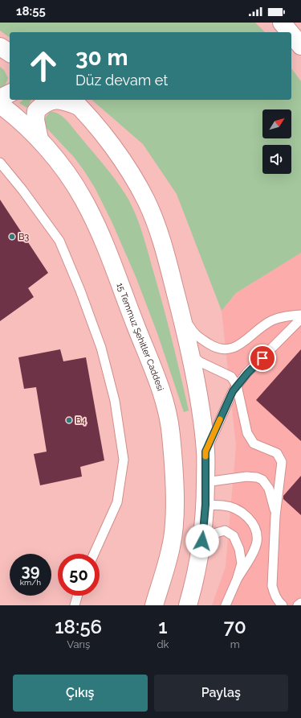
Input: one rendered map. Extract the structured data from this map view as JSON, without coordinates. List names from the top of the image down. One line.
{"streets":{"main road":["15 Temmuz Şehitler Caddesi"]},"places":["B3","B4"],"north":"top right","page":{"status":"18:55","turn":["30 m","Düz devam et"],"speed":"39 km/h","limit":"50","eta":["18:56","Varış","1","dk","70","m"],"buttons":["Çıkış","Paylaş"]}}
